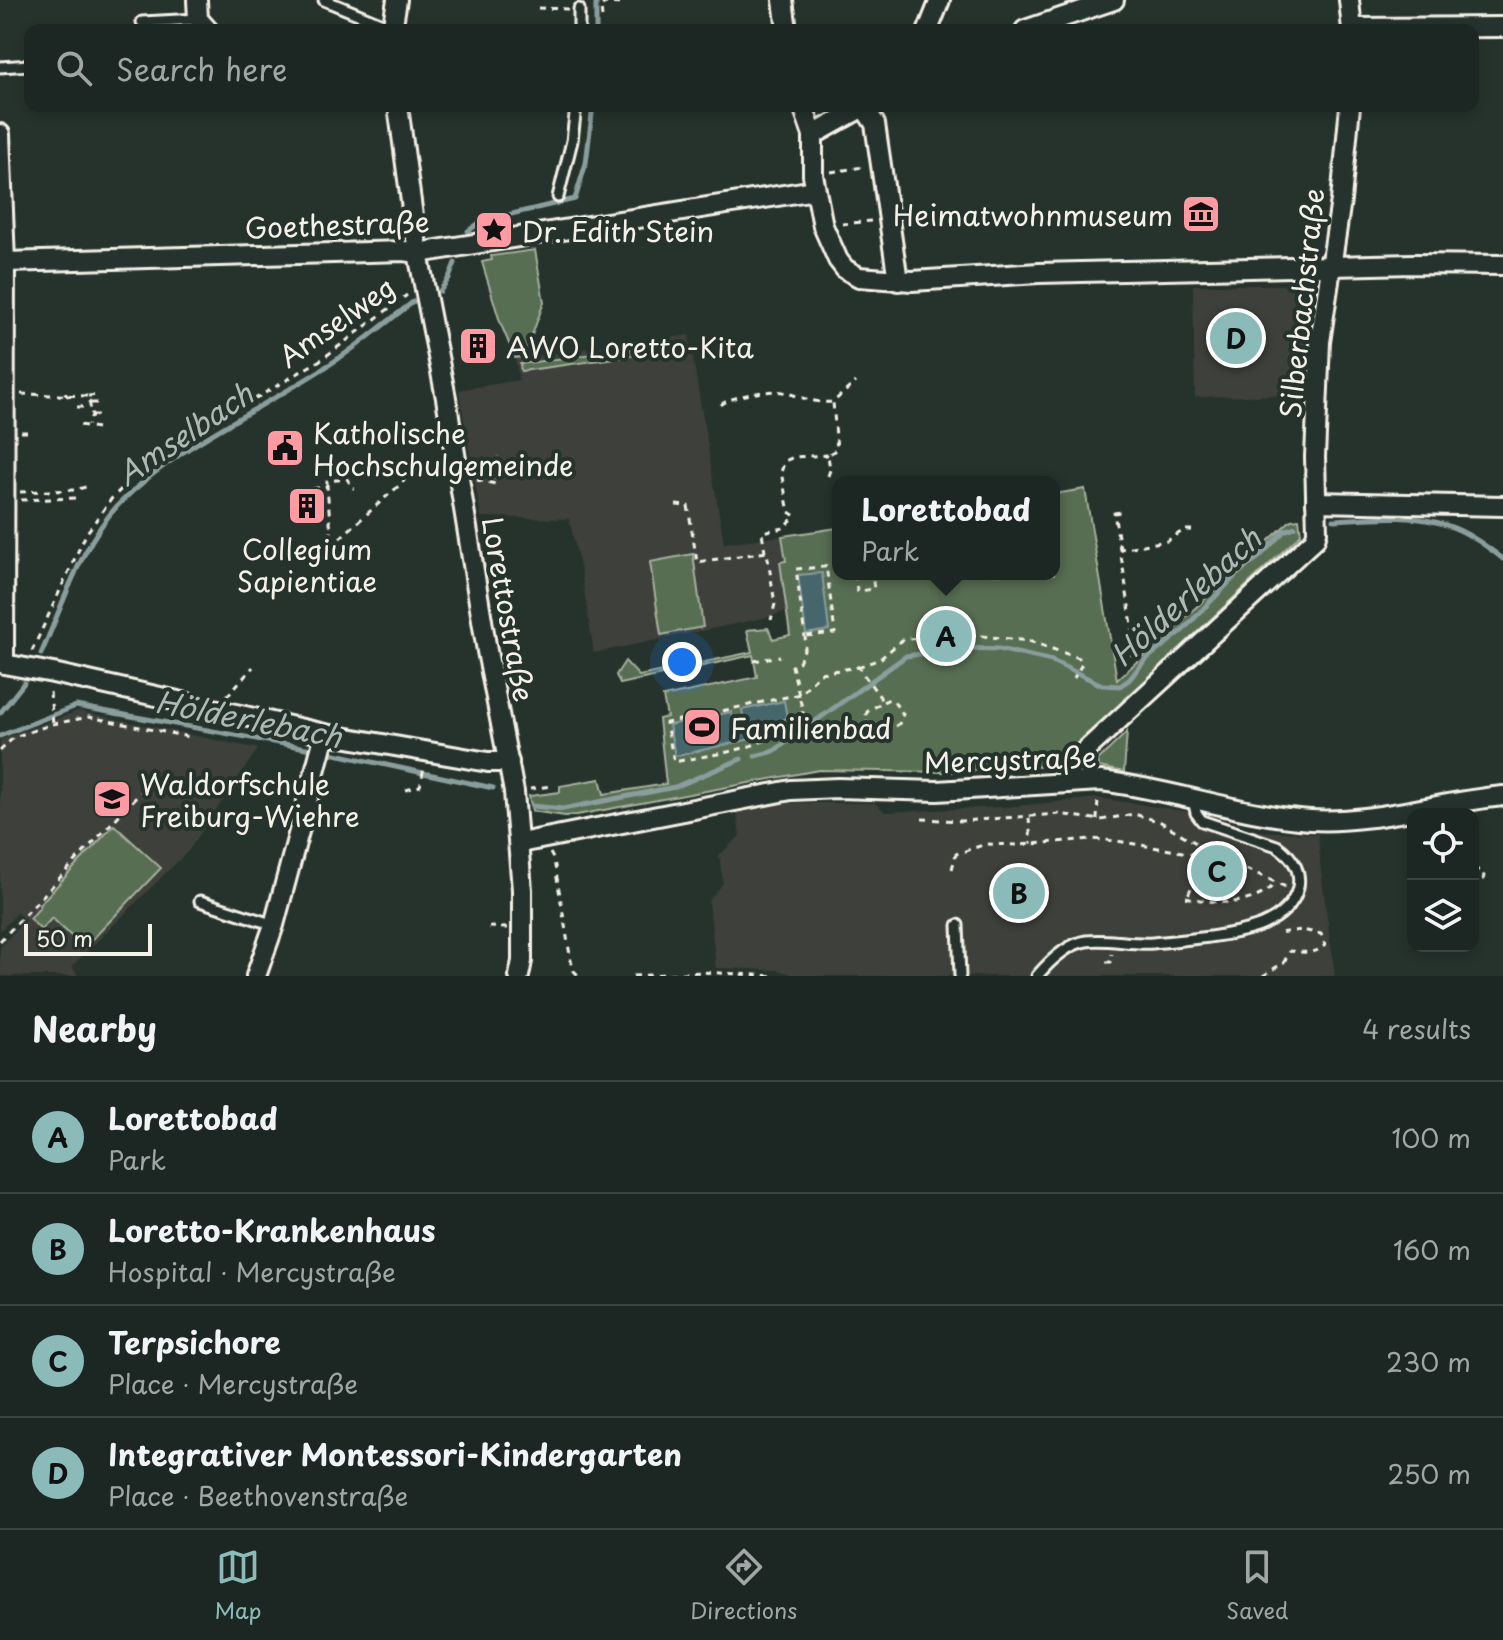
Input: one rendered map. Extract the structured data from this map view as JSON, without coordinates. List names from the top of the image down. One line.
{"streets":{"street":["Goethestraße","Silberbachstraße","Lorettostraße","Mercystraße"],"path":["Amselweg"]},"crossings":[["Goethestraße","Lorettostraße"],["Amselweg","Lorettostraße"],["Lorettostraße","Mercystraße"]],"water":["Amselbach","Hölderlebach"],"places":{"museum":["Heimatwohnmuseum"],"place":["Dr. Edith Stein"],"building":["AWO Loretto-Kita","Collegium Sapientiae"],"public building":["Katholische Hochschulgemeinde"],"sports":["Familienbad"],"school or university":["Waldorfschule Freiburg-Wiehre"]},"scale_bar":"50 m","page":{"search":"Search here","pins":["D","A","C","B"],"popup":["Lorettobad","Park"],"scale":"50 m","heading":["Nearby","4 results"],"list":[{"mark":"A","name":"Lorettobad","note":"Park","value":"100 m"},{"mark":"B","name":"Loretto-Krankenhaus","note":"Hospital · Mercystraße","value":"160 m"},{"mark":"C","name":"Terpsichore","note":"Place · Mercystraße","value":"230 m"},{"mark":"D","name":"Integrativer Montessori-Kindergarten","note":"Place · Beethovenstraße","value":"250 m"}],"nav":["Map","Directions","Saved"]}}
